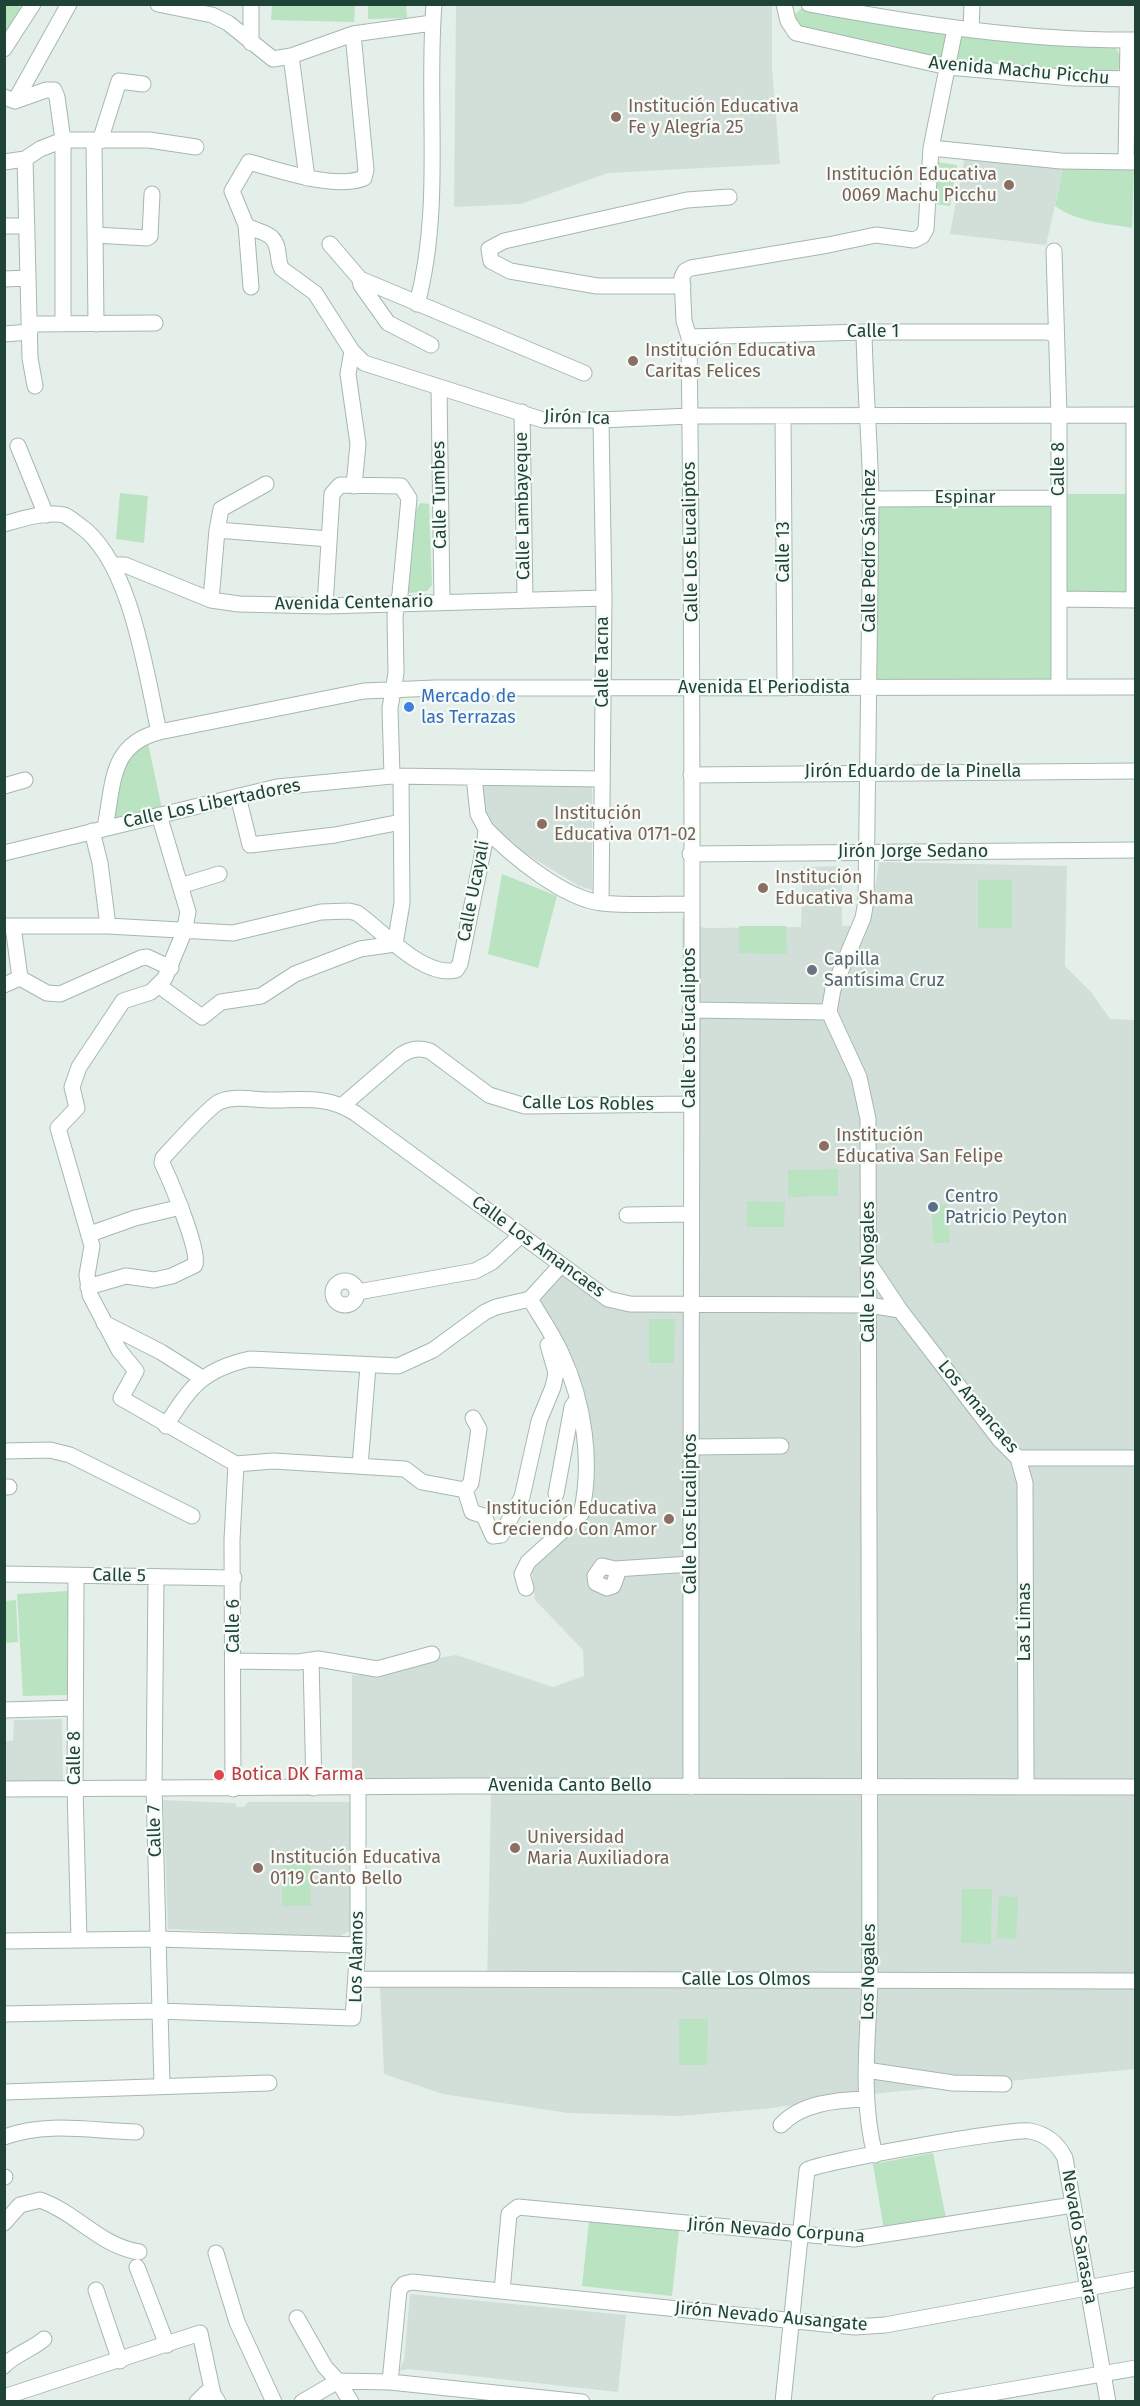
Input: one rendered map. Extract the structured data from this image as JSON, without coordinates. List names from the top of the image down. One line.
{"streets":{"street":["Avenida Machu Picchu","Calle 1","Jirón Ica","Calle 8","Calle Tumbes","Espinar","Calle Lambayeque","Calle Los Eucaliptos","Calle Pedro Sánchez","Calle 13","Avenida Centenario","Calle Tacna","Avenida El Periodista","Jirón Eduardo de la Pinella","Calle Los Libertadores","Jirón Jorge Sedano","Calle Ucayali","Calle Los Robles","Calle Los Amancaes","Calle Los Nogales","Los Amancaes","Calle 5","Las Limas","Calle 6","Avenida Canto Bello","Calle 7","Los Alamos","Los Nogales","Calle Los Olmos","Jirón Nevado Corpuna","Nevado Sarasara","Jirón Nevado Ausangate"]},"crossings":[["Calle 1","Calle 8"],["Calle 1","Calle Los Eucaliptos"],["Calle 1","Calle Pedro Sánchez"],["Jirón Ica","Calle 8"],["Jirón Ica","Calle Tumbes"],["Jirón Ica","Calle Lambayeque"],["Jirón Ica","Calle Los Eucaliptos"],["Jirón Ica","Calle Pedro Sánchez"],["Jirón Ica","Calle 13"],["Jirón Ica","Calle Tacna"],["Calle 8","Espinar"],["Calle 8","Avenida El Periodista"],["Calle 8","Calle 5"],["Calle 8","Avenida Canto Bello"],["Calle Tumbes","Avenida Centenario"],["Espinar","Calle Pedro Sánchez"],["Calle Lambayeque","Avenida Centenario"],["Calle Los Eucaliptos","Avenida El Periodista"],["Calle Los Eucaliptos","Jirón Eduardo de la Pinella"],["Calle Los Eucaliptos","Jirón Jorge Sedano"],["Calle Los Eucaliptos","Calle Los Robles"],["Calle Los Eucaliptos","Calle Los Amancaes"],["Calle Los Eucaliptos","Avenida Canto Bello"],["Calle Pedro Sánchez","Avenida El Periodista"],["Calle Pedro Sánchez","Jirón Eduardo de la Pinella"],["Calle 13","Avenida El Periodista"],["Avenida Centenario","Calle Tacna"],["Calle Tacna","Avenida El Periodista"],["Calle Tacna","Calle Los Libertadores"],["Avenida El Periodista","Calle Los Libertadores"],["Calle Los Libertadores","Calle Ucayali"],["Calle Los Robles","Calle Los Amancaes"],["Calle Los Amancaes","Calle Los Nogales"],["Calle Los Amancaes","Los Amancaes"],["Calle Los Nogales","Los Amancaes"],["Calle Los Nogales","Avenida Canto Bello"],["Calle Los Nogales","Los Nogales"],["Los Amancaes","Las Limas"],["Calle 5","Calle 6"],["Calle 5","Calle 7"],["Las Limas","Avenida Canto Bello"],["Calle 6","Avenida Canto Bello"],["Avenida Canto Bello","Calle 7"],["Avenida Canto Bello","Los Alamos"],["Avenida Canto Bello","Los Nogales"],["Calle 7","Los Alamos"],["Los Alamos","Calle Los Olmos"],["Los Nogales","Calle Los Olmos"],["Los Nogales","Nevado Sarasara"],["Jirón Nevado Corpuna","Nevado Sarasara"],["Jirón Nevado Corpuna","Jirón Nevado Ausangate"],["Nevado Sarasara","Jirón Nevado Ausangate"]],"places":["Institución Educativa Fe y Alegría 25","Institución Educativa 0069 Machu Picchu","Institución Educativa Caritas Felices","Mercado de las Terrazas","Institución Educativa 0171-02","Institución Educativa Shama","Capilla Santísima Cruz","Institución Educativa San Felipe","Centro Patricio Peyton","Institución Educativa Creciendo Con Amor","Botica DK Farma","Universidad Maria Auxiliadora","Institución Educativa 0119 Canto Bello"]}
